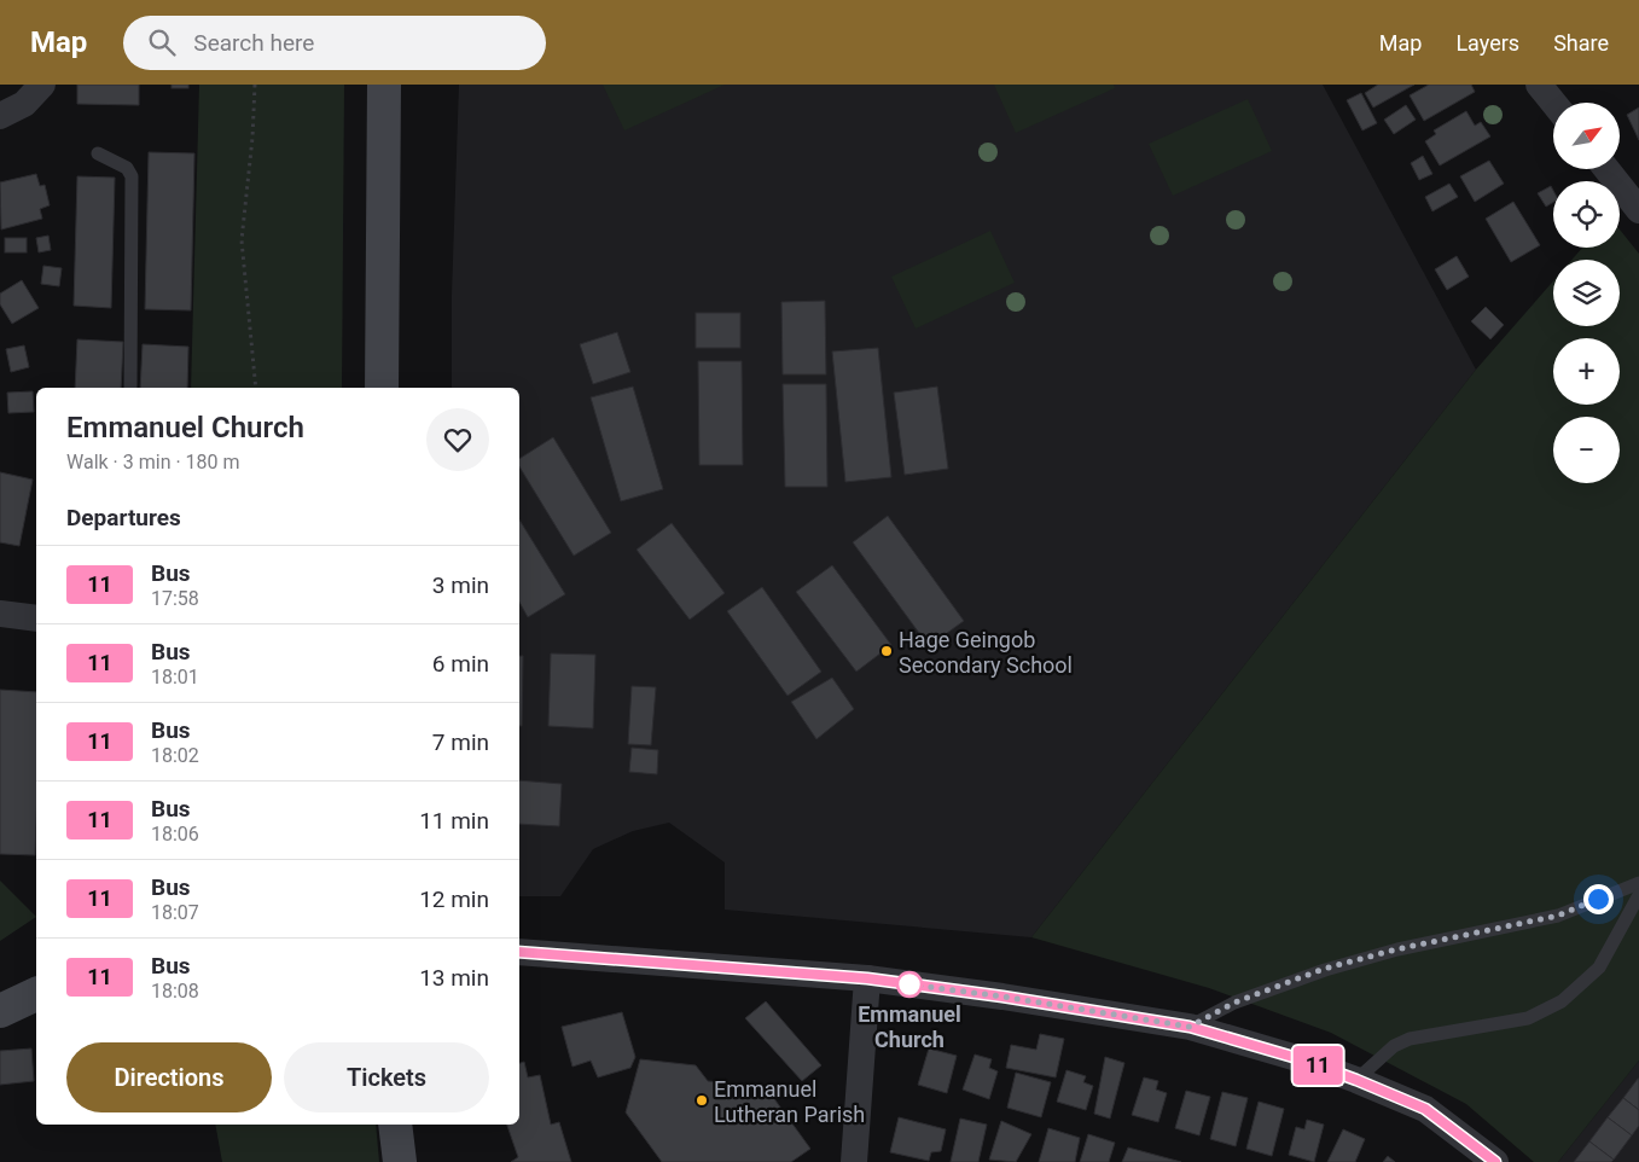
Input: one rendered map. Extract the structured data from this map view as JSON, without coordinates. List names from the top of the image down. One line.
{"places":["Hage Geingob Secondary School","Emmanuel Church","Emmanuel Lutheran Parish"],"lines":["bus line 11"],"north":"top right","page":{"header":"Map","search":"Search here","nav":["Map","Layers","Share"],"on_map":"11","map_buttons":["+","−"],"heading":[["Emmanuel Church","Walk · 3 min · 180 m"],"Departures"],"list":[{"mark":"11","name":"Bus","note":"17:58","value":"3 min"},{"mark":"11","name":"Bus","note":"18:01","value":"6 min"},{"mark":"11","name":"Bus","note":"18:02","value":"7 min"},{"mark":"11","name":"Bus","note":"18:06","value":"11 min"},{"mark":"11","name":"Bus","note":"18:07","value":"12 min"},{"mark":"11","name":"Bus","note":"18:08","value":"13 min"}],"buttons":["Directions","Tickets"]}}
